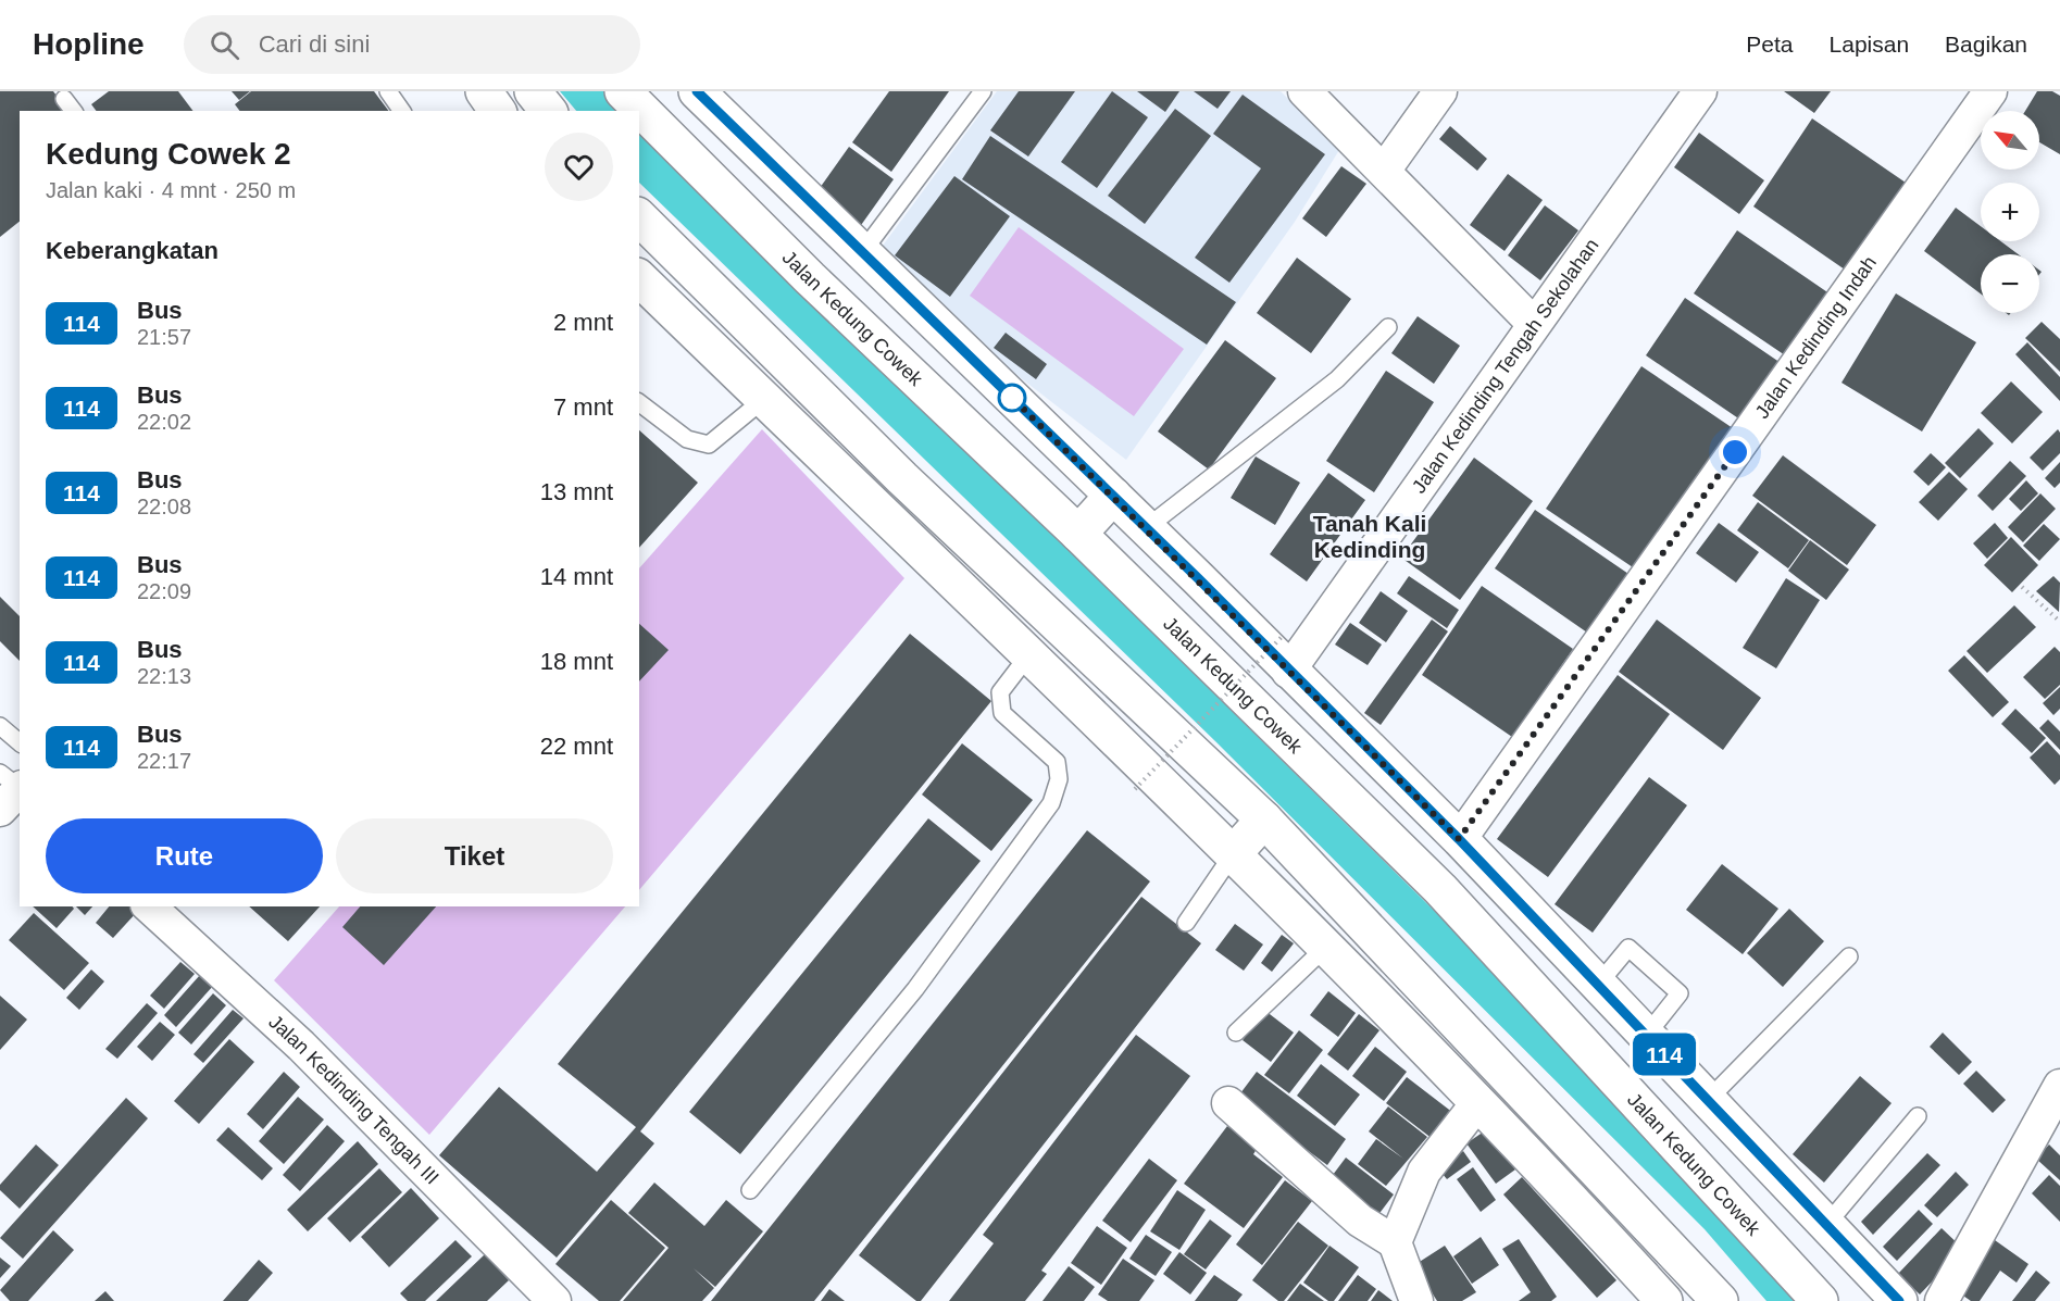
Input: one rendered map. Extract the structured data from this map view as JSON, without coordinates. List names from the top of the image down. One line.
{"streets":{"main road":["Jalan Kedung Cowek"],"street":["Jalan Kedinding Indah","Jalan Kedinding Tengah Sekolahan","Jalan Kedinding Tengah III"]},"districts":["Tanah Kali Kedinding"],"lines":["bus line 114"],"north":"top left","page":{"header":"Hopline","search":"Cari di sini","nav":["Peta","Lapisan","Bagikan"],"on_map":"114","map_buttons":["+","−"],"heading":[["Kedung Cowek 2","Jalan kaki · 4 mnt · 250 m"],"Keberangkatan"],"list":[{"mark":"114","name":"Bus","note":"21:57","value":"2 mnt"},{"mark":"114","name":"Bus","note":"22:02","value":"7 mnt"},{"mark":"114","name":"Bus","note":"22:08","value":"13 mnt"},{"mark":"114","name":"Bus","note":"22:09","value":"14 mnt"},{"mark":"114","name":"Bus","note":"22:13","value":"18 mnt"},{"mark":"114","name":"Bus","note":"22:17","value":"22 mnt"}],"buttons":["Rute","Tiket"]}}
